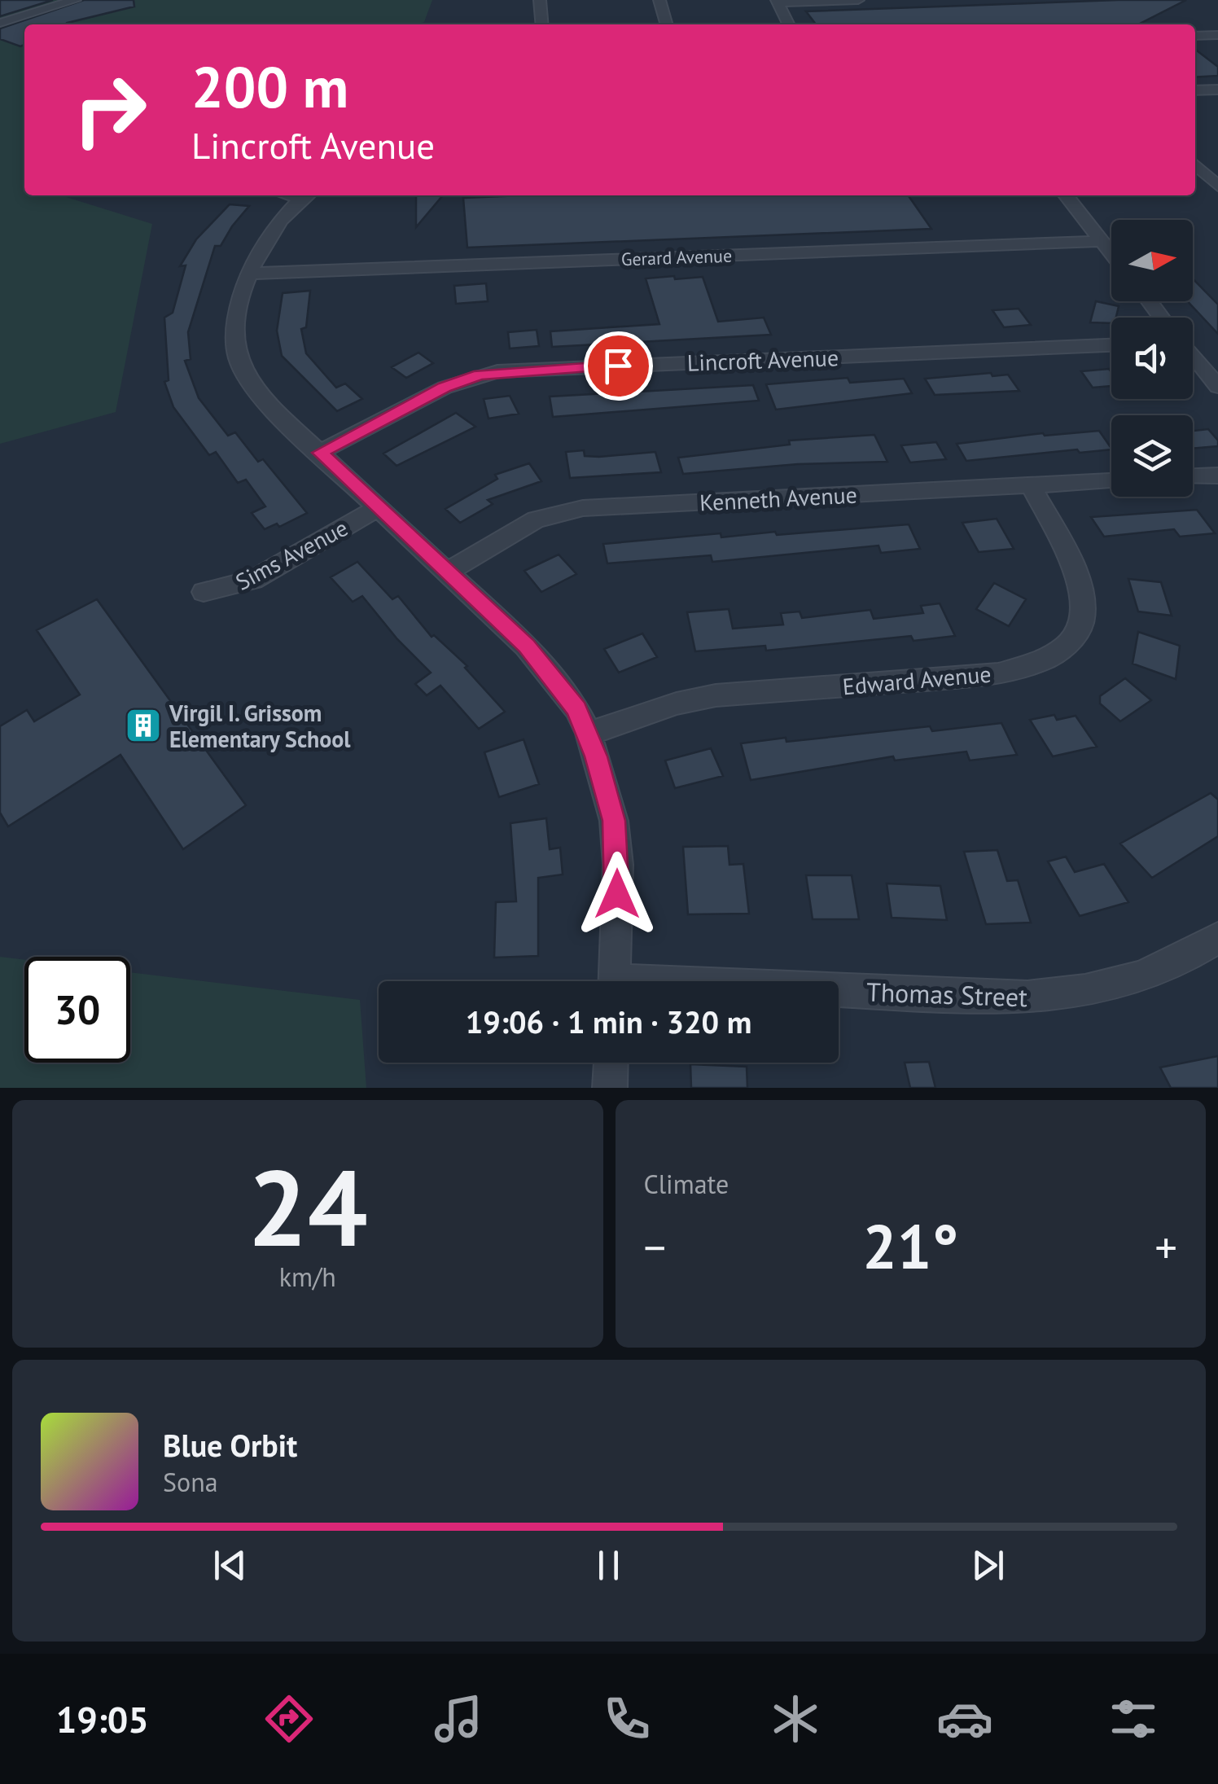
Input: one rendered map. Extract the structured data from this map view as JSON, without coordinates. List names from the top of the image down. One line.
{"streets":{"street":["Gerard Avenue","Lincroft Avenue","Kenneth Avenue","Sims Avenue","Edward Avenue","Thomas Street"]},"crossings":[["Kenneth Avenue","Edward Avenue"]],"places":{"building":["Virgil I. Grissom Elementary School"]},"north":"right","page":{"turn":["200 m","Lincroft Avenue"],"limit":"30","trip":"19:06 · 1 min · 320 m","tile":[["24","km/h"],"Climate"],"heat":["−","21°","+"],"song":["Blue Orbit","Sona"],"tabs":"19:05"}}
